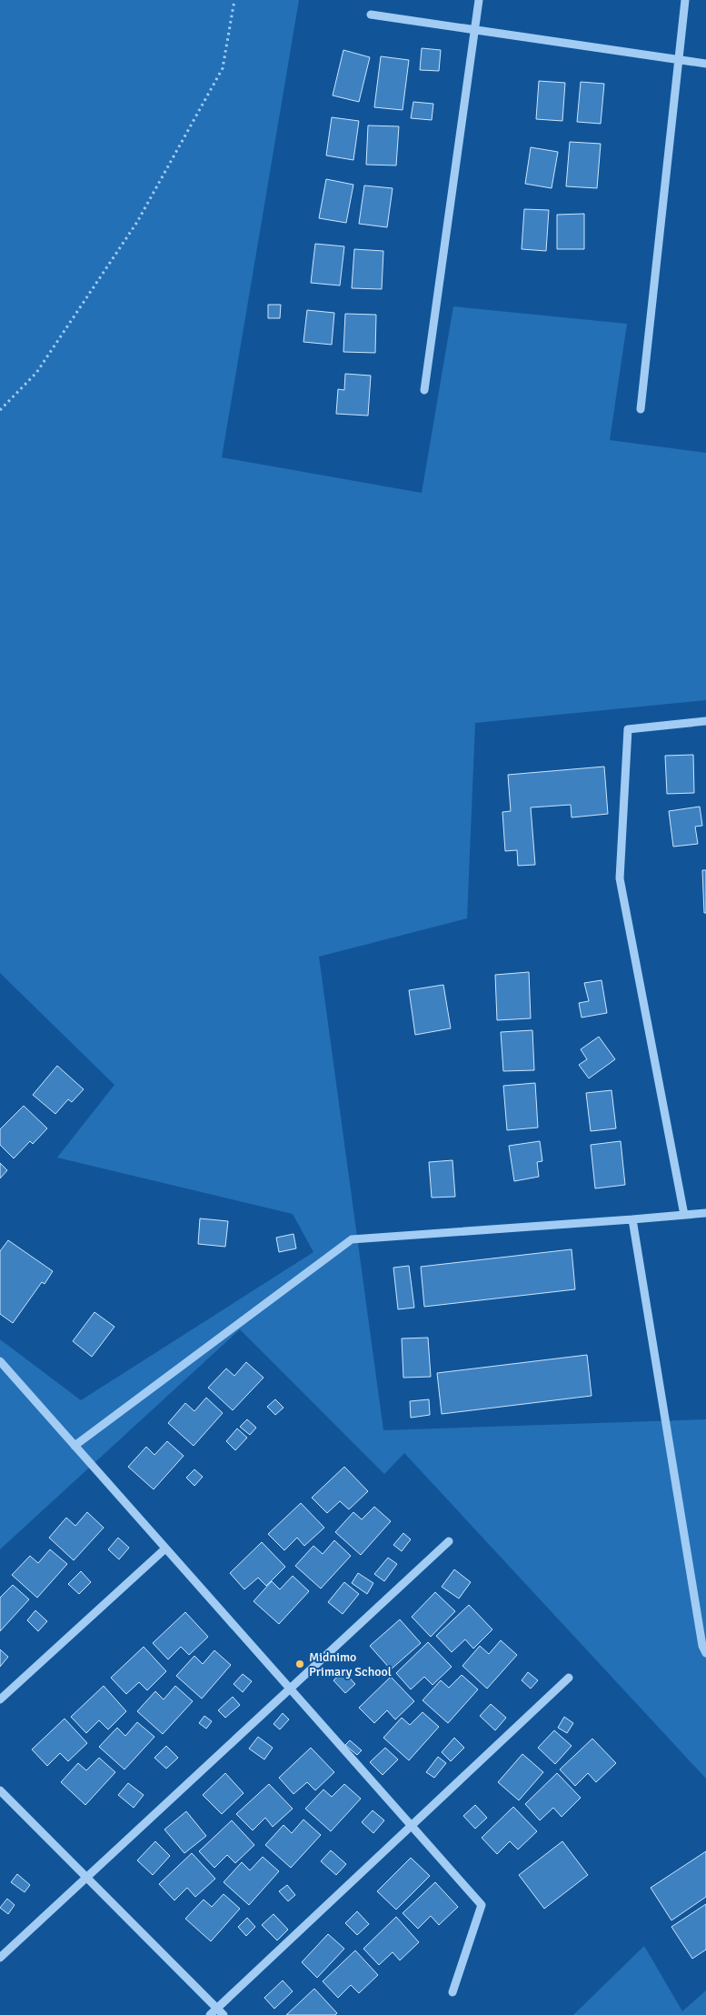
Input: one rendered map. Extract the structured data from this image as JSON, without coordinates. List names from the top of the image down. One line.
{"places":["Midnimo Primary School"]}
